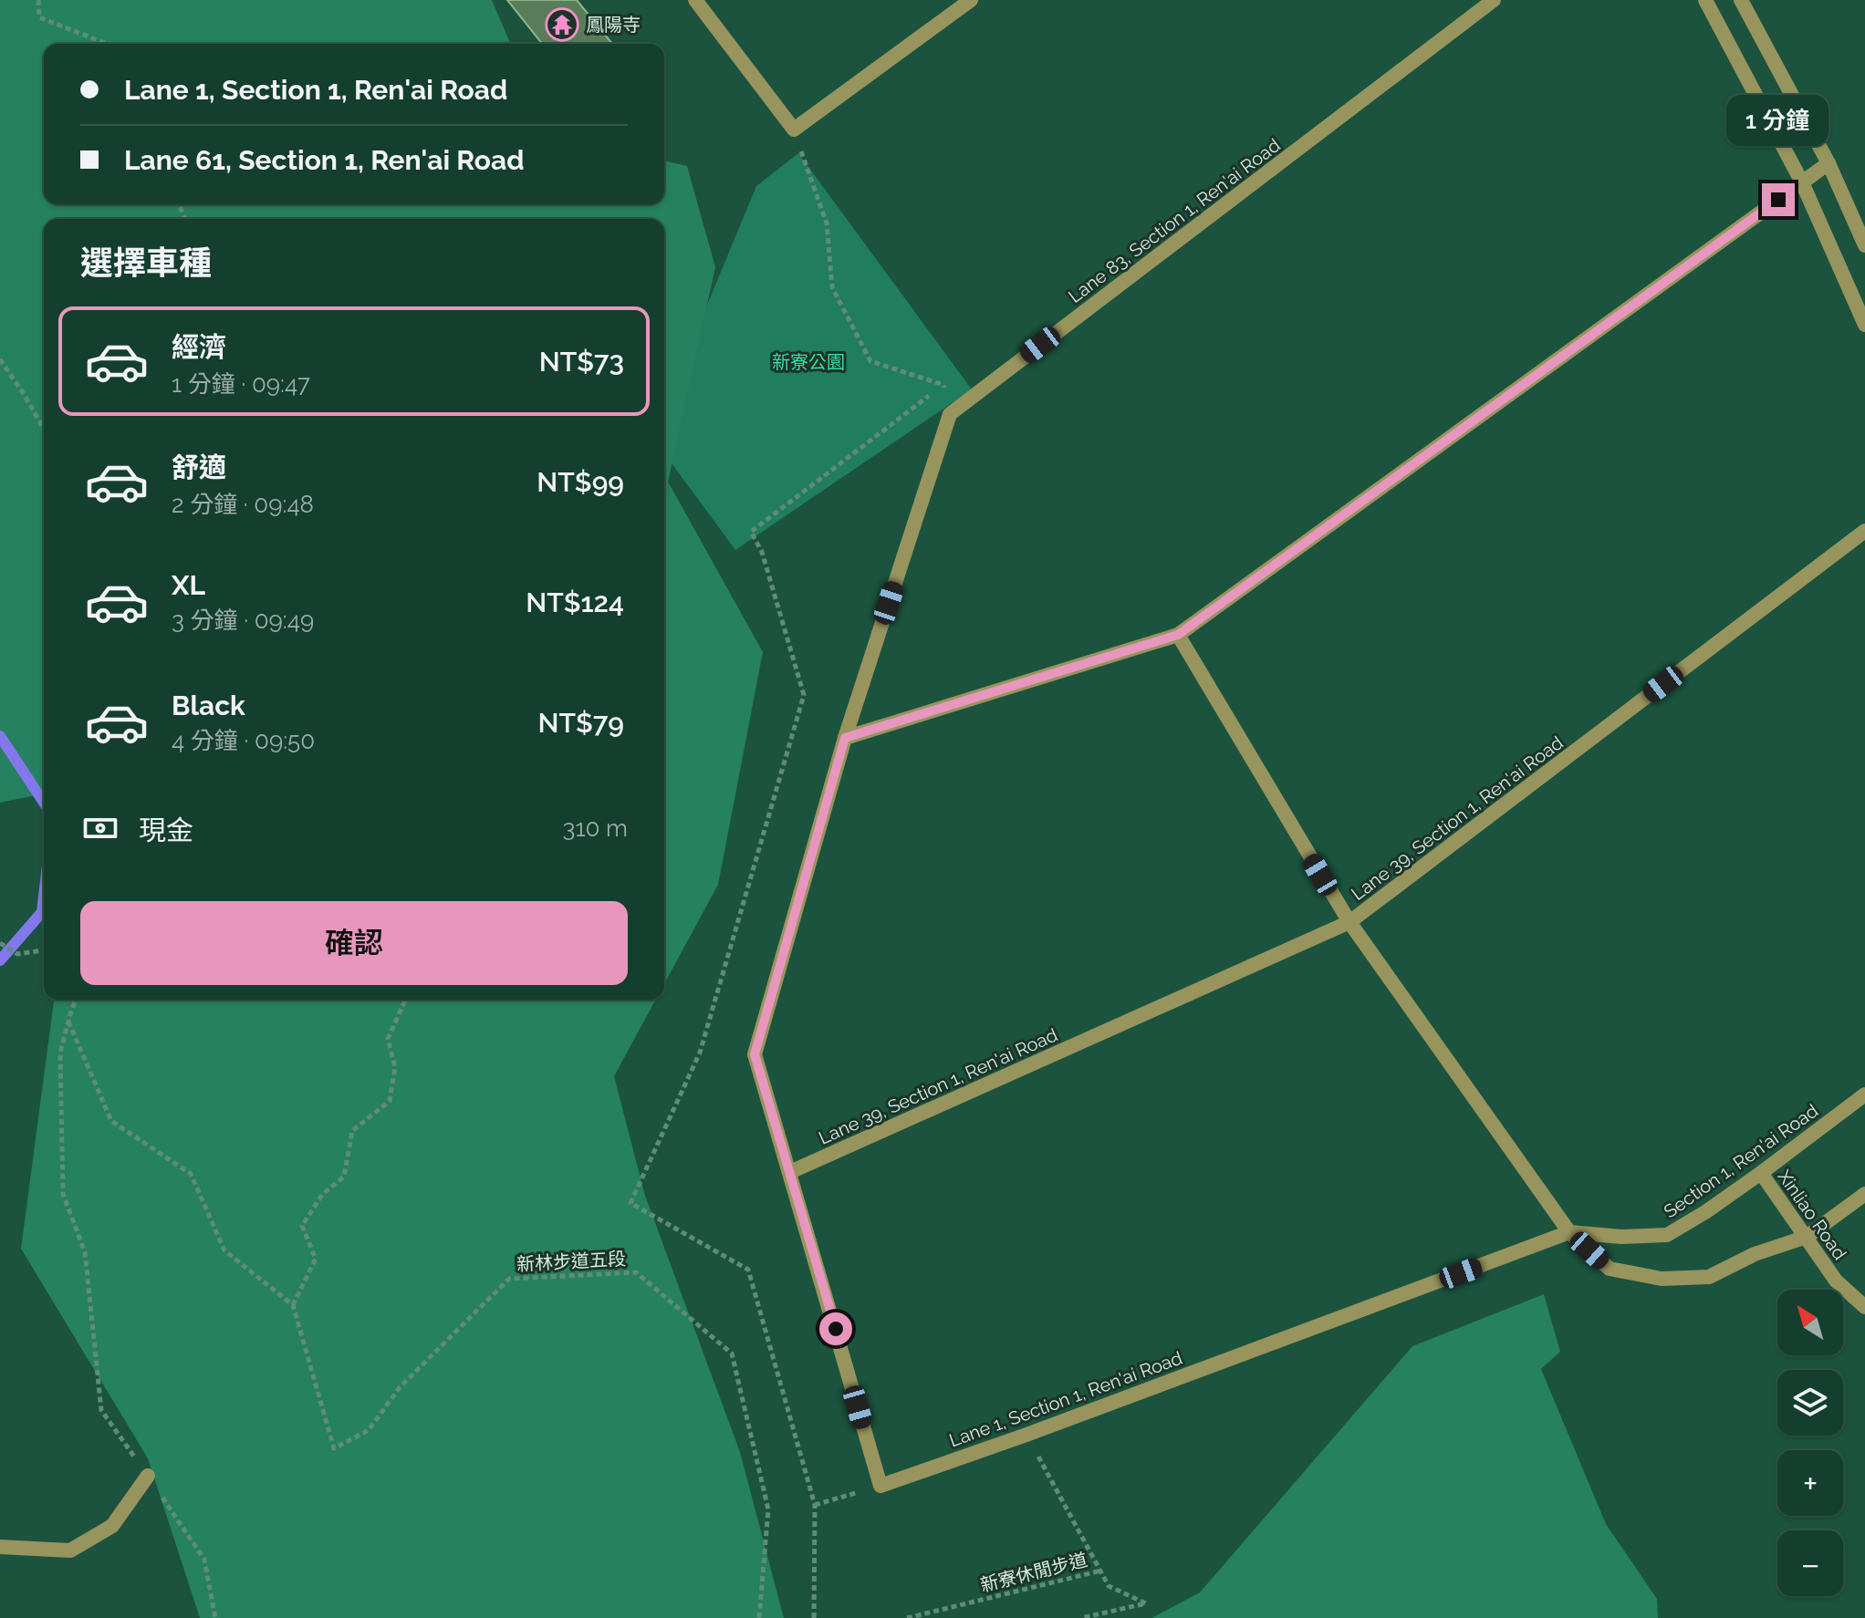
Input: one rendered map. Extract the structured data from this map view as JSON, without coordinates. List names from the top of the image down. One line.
{"streets":{"street":["Lane 83, Section 1, Ren'ai Road","Lane 39, Section 1, Ren'ai Road","Section 1, Ren'ai Road","Xinliao Road","Lane 1, Section 1, Ren'ai Road"],"path":["新林步道五段","新寮休閒步道"]},"crossings":[["Section 1, Ren'ai Road","Xinliao Road"],["Section 1, Ren'ai Road","Lane 1, Section 1, Ren'ai Road"],["Lane 1, Section 1, Ren'ai Road","新寮休閒步道"]],"parks":["新寮公園"],"places":{"temple":["鳳陽寺"]},"north":"top left","page":{"banner":["Lane 1, Section 1, Ren'ai Road","Lane 61, Section 1, Ren'ai Road"],"bubble":"1 分鐘","heading":"選擇車種","list":[{"name":"經濟","note":"1 分鐘 · 09:47","value":"NT$73"},{"name":"舒適","note":"2 分鐘 · 09:48","value":"NT$99"},{"name":"XL","note":"3 分鐘 · 09:49","value":"NT$124"},{"name":"Black","note":"4 分鐘 · 09:50","value":"NT$79"}],"pay":["現金","310 m"],"buttons":"確認","map_buttons":["+","−"]}}
